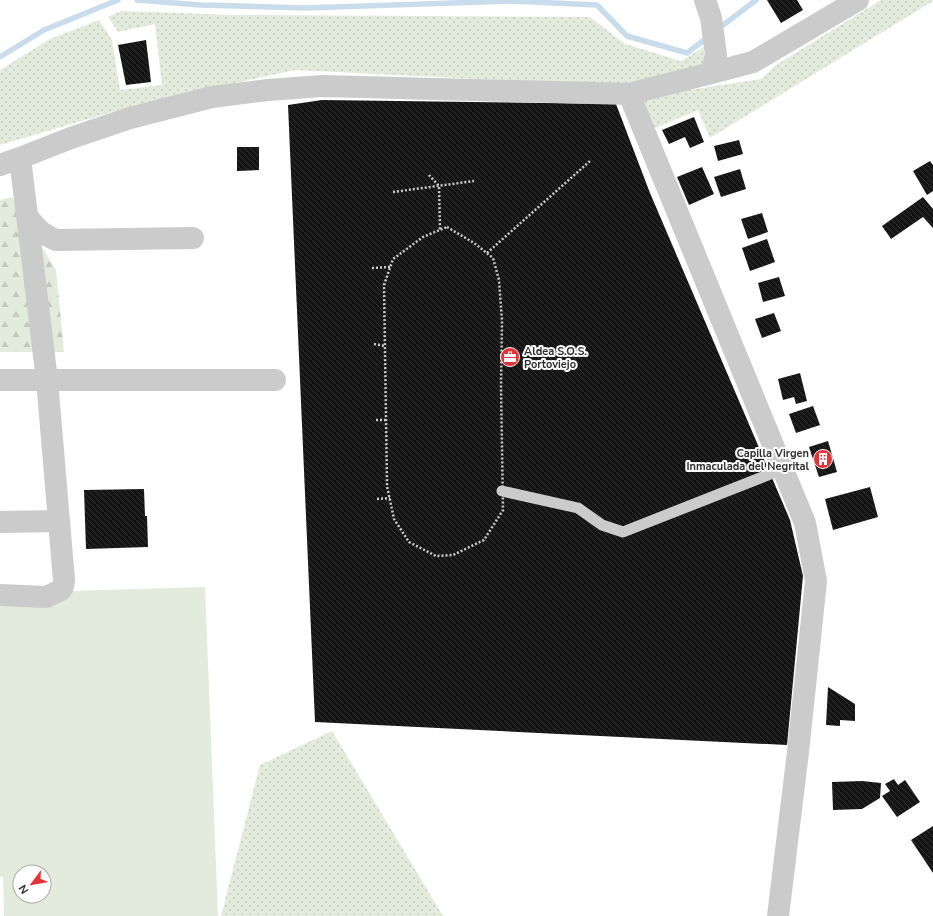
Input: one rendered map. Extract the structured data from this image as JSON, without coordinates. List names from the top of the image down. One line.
{"places":{"office":["Aldea S.O.S. Portoviejo"],"building":["Capilla Virgen Inmaculada del Negrital"]},"north":"bottom left"}
